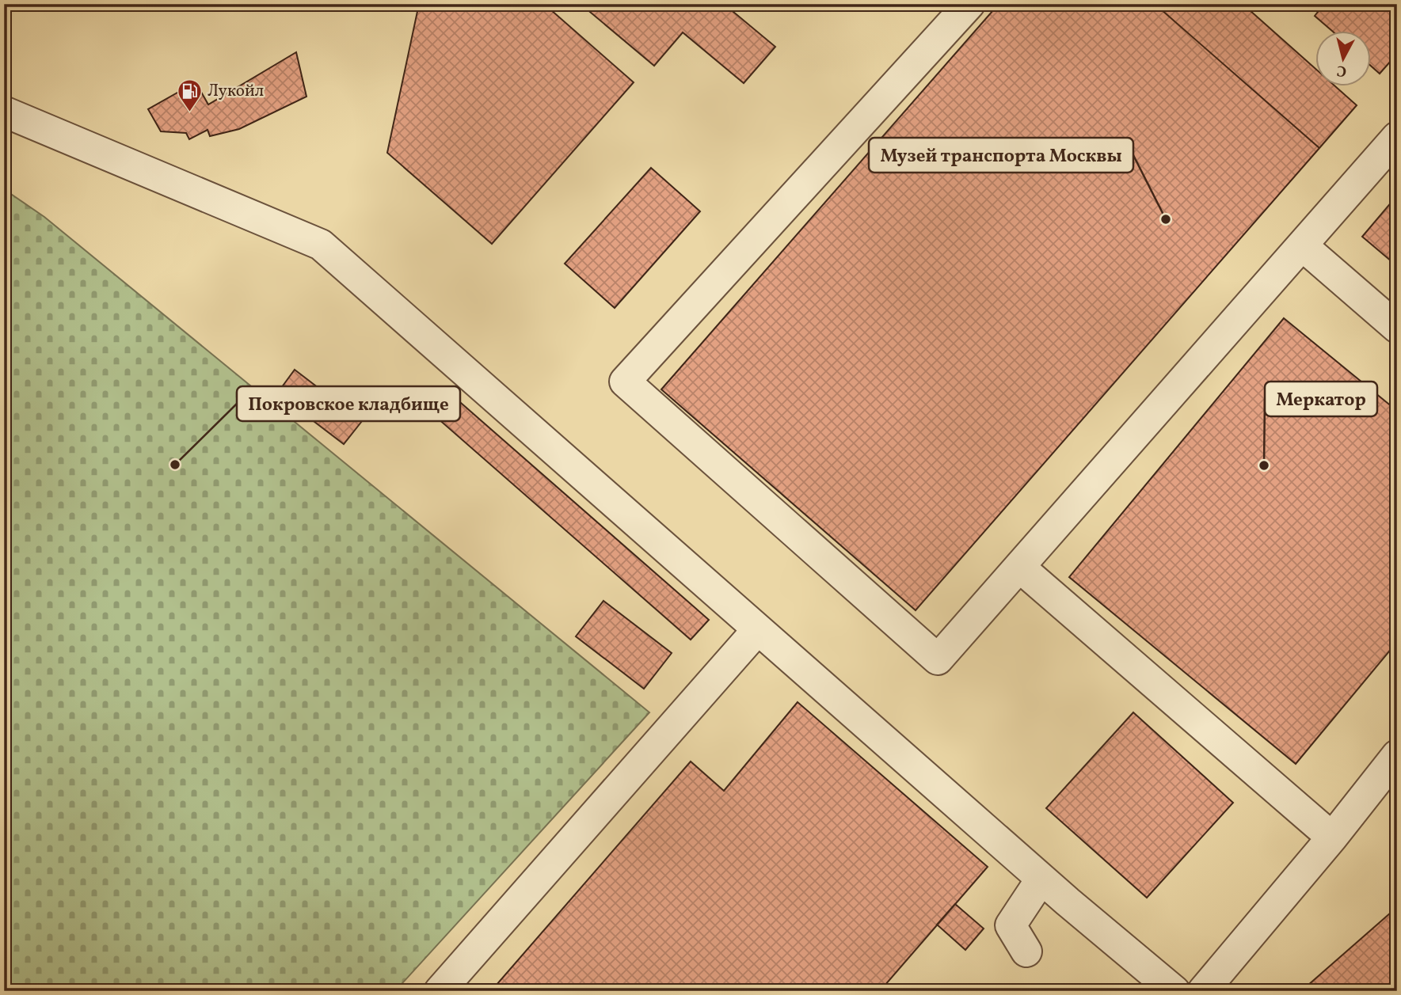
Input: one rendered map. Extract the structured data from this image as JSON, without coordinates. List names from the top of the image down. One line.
{"places":{"fuel station":["Лукойл"],"other":["Музей транспорта Москвы","Покровское кладбище","Меркатор"]},"north":"bottom"}
